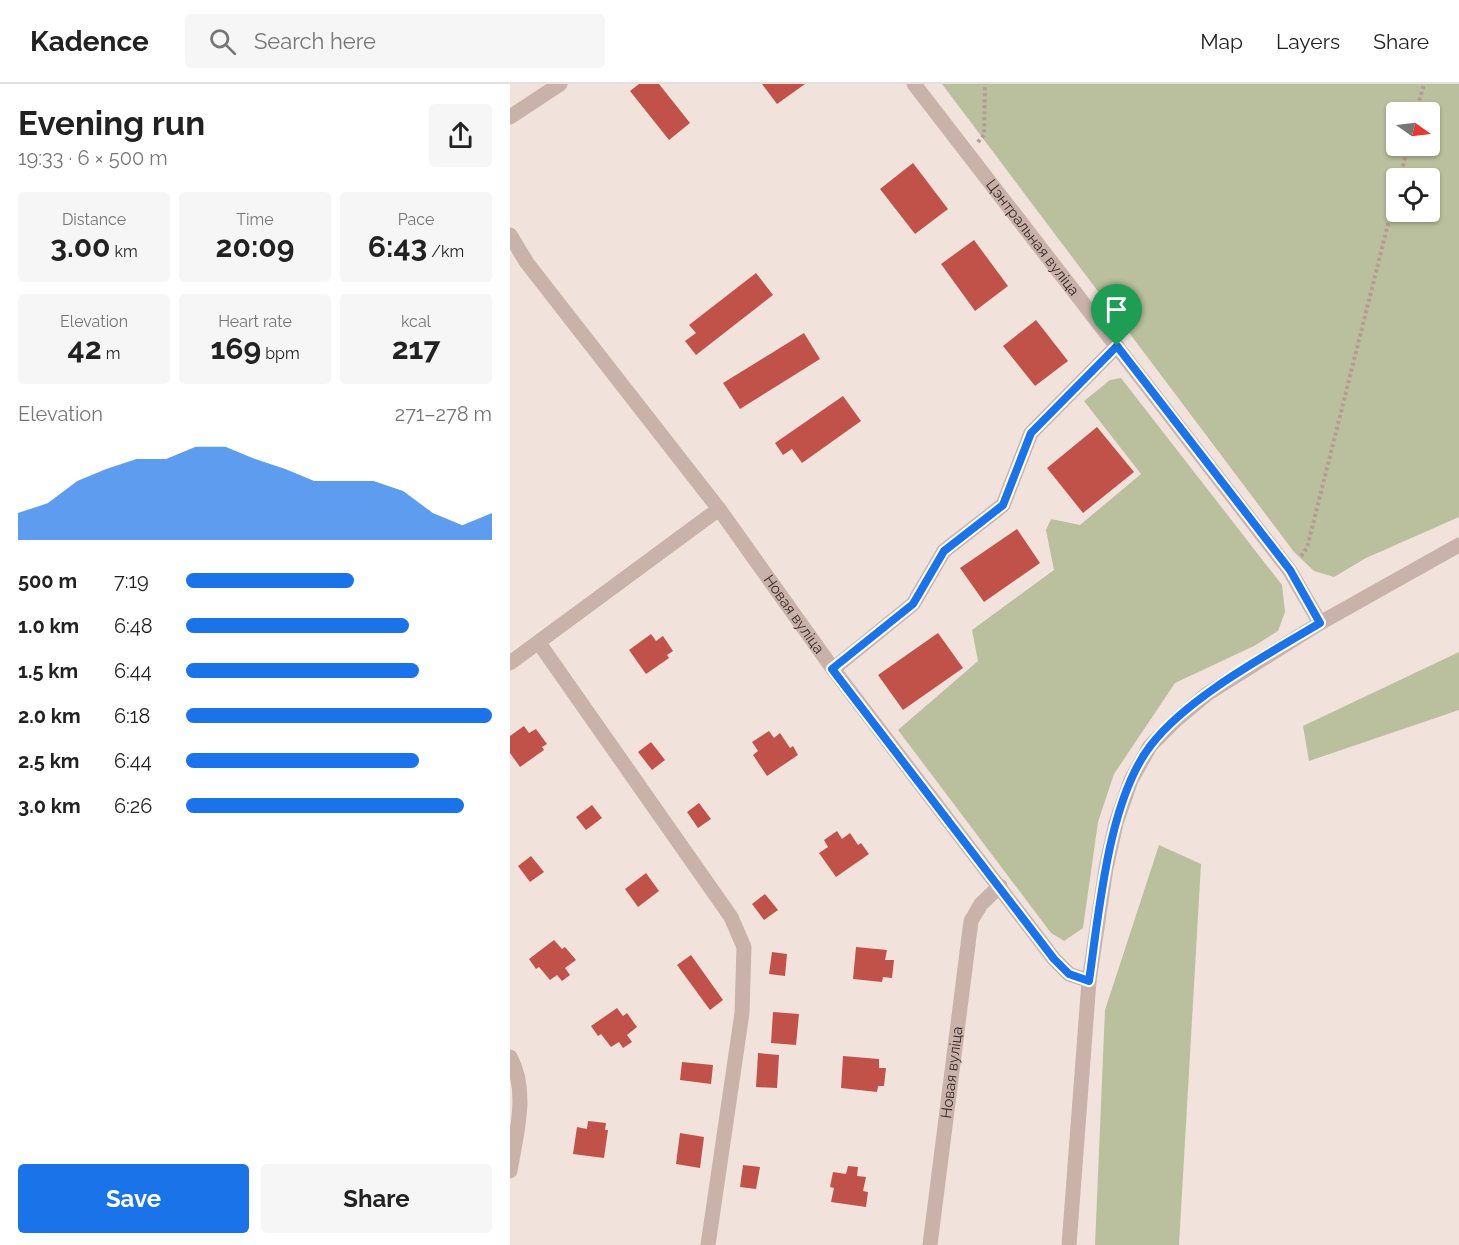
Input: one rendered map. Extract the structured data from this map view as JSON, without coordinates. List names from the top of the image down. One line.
{"streets":{"street":["Цэнтральная вуліца","Новая вуліца"]},"north":"right","page":{"header":"Kadence","search":"Search here","nav":["Map","Layers","Share"],"heading":["Evening run","19:33 · 6 × 500 m"],"stats":[["Distance","3.00 km"],["Time","20:09"],["Pace","6:43 /km"],["Elevation","42 m"],["Heart rate","169 bpm"],["kcal","217"]],"chart":["Elevation","271–278 m"],"list":[{"name":"500 m","note":"7:19"},{"name":"1.0 km","note":"6:48"},{"name":"1.5 km","note":"6:44"},{"name":"2.0 km","note":"6:18"},{"name":"2.5 km","note":"6:44"},{"name":"3.0 km","note":"6:26"}],"buttons":["Save","Share"]}}
